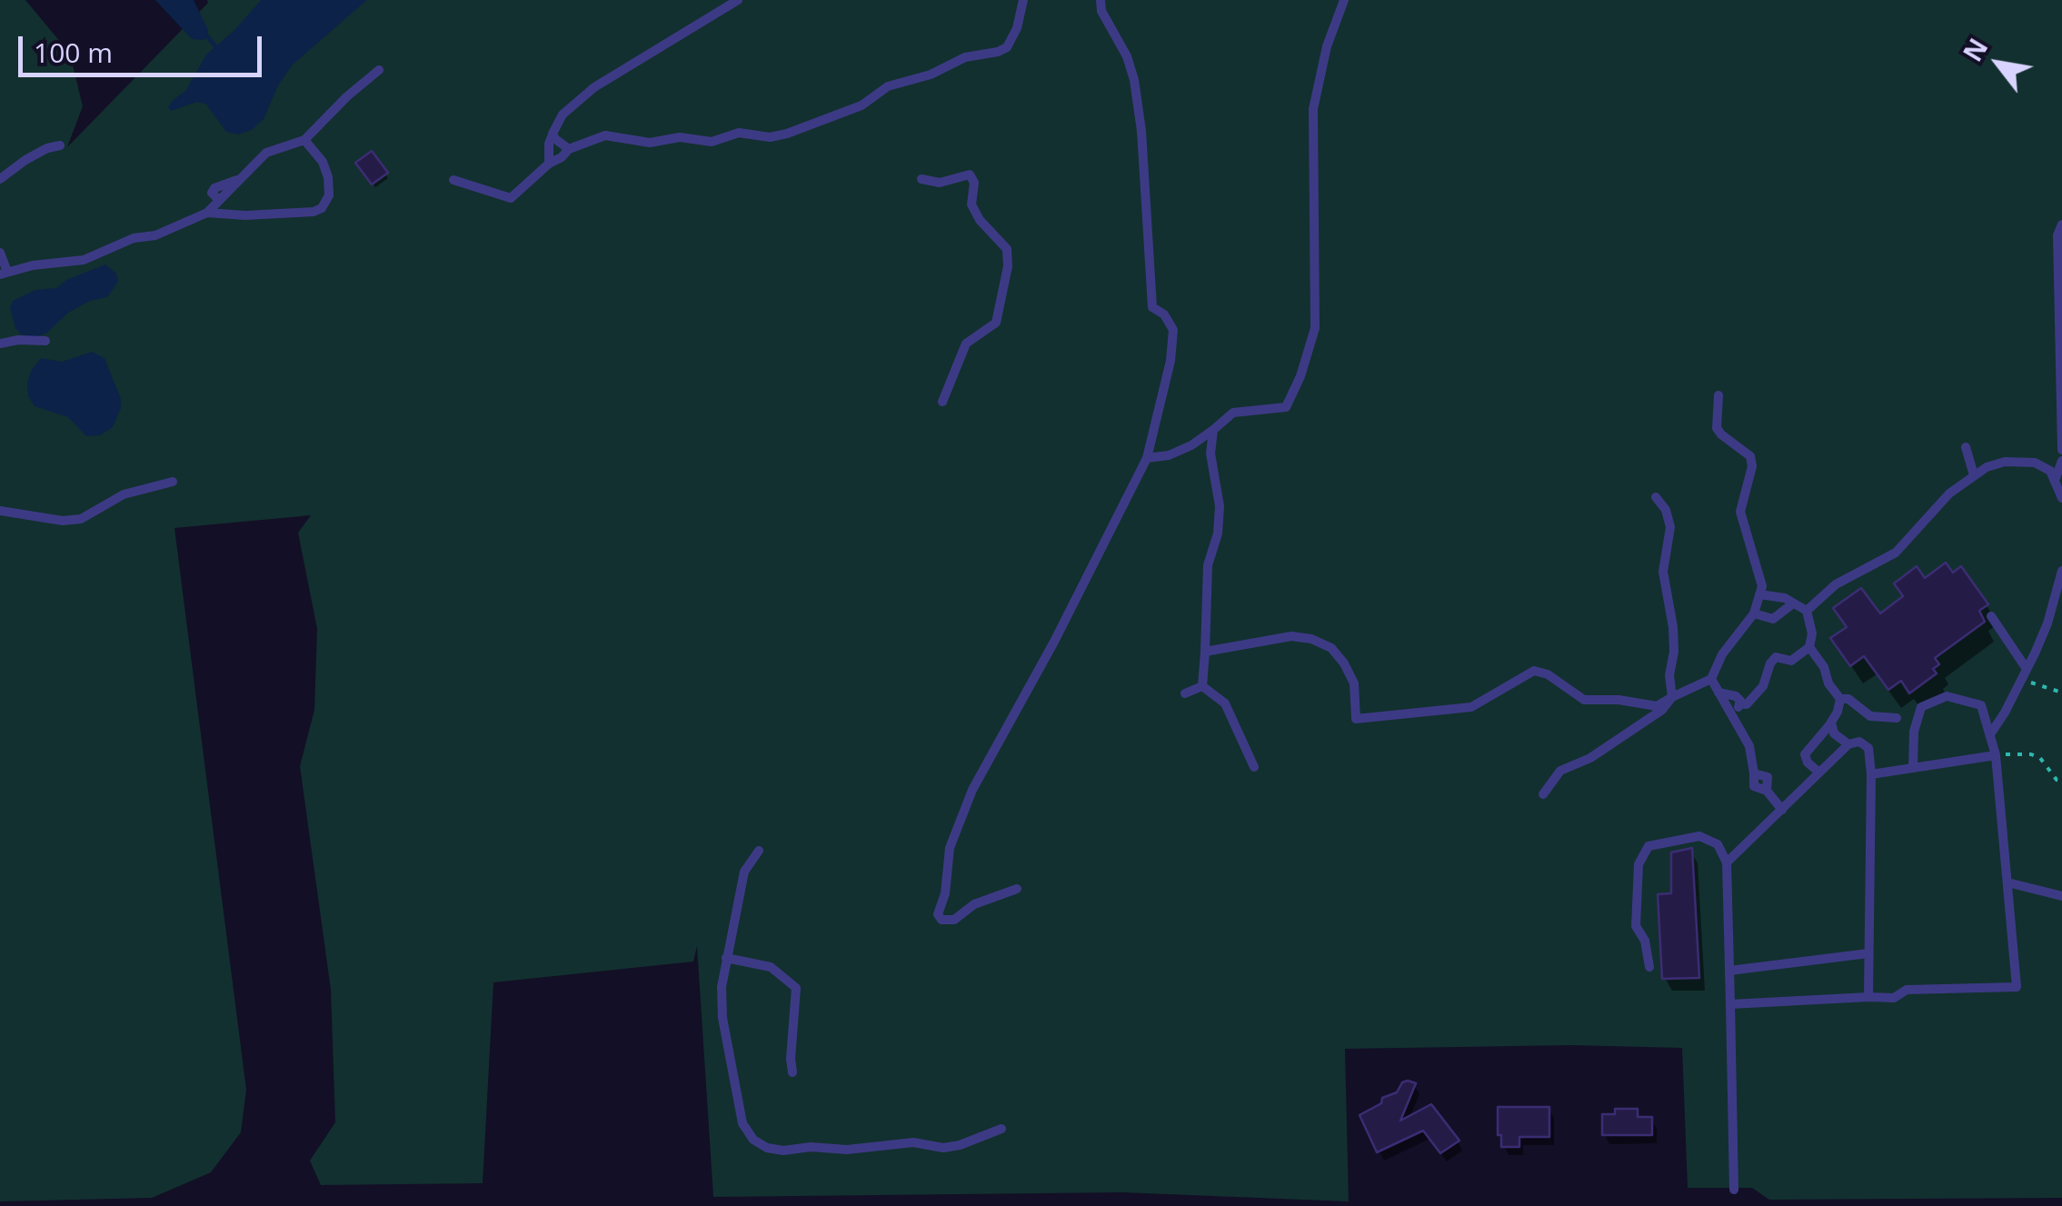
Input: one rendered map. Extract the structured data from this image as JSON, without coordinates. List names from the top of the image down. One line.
{"scale_bar":"100 m","north":"top left"}
